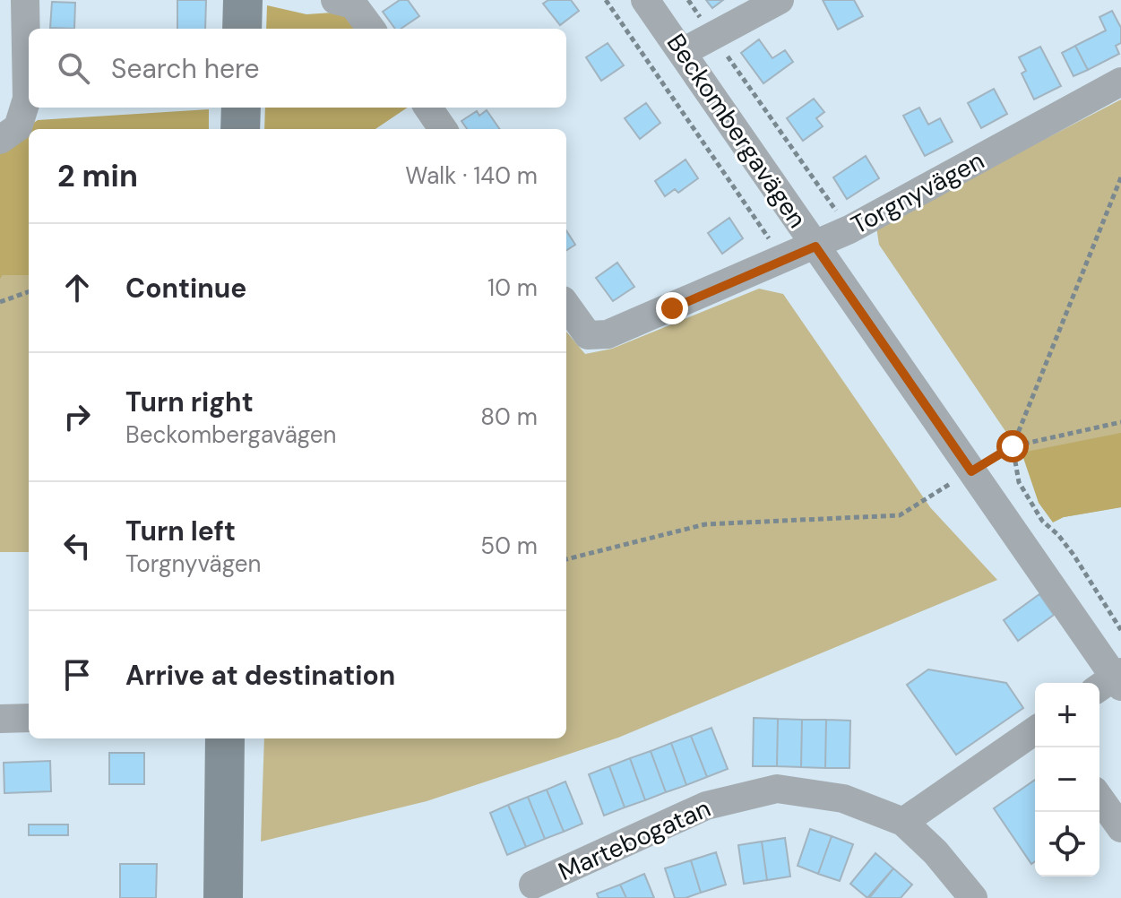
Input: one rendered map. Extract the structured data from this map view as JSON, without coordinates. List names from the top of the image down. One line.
{"streets":{"street":["Beckombergavägen","Torgnyvägen","Martebogatan"]},"crossings":[["Beckombergavägen","Torgnyvägen"]],"page":{"search":"Search here","heading":["2 min","Walk · 140 m"],"list":[["Continue","10 m"],["Turn right","Beckombergavägen","80 m"],["Turn left","Torgnyvägen","50 m"],"Arrive at destination"],"map_buttons":["+","−"]}}
